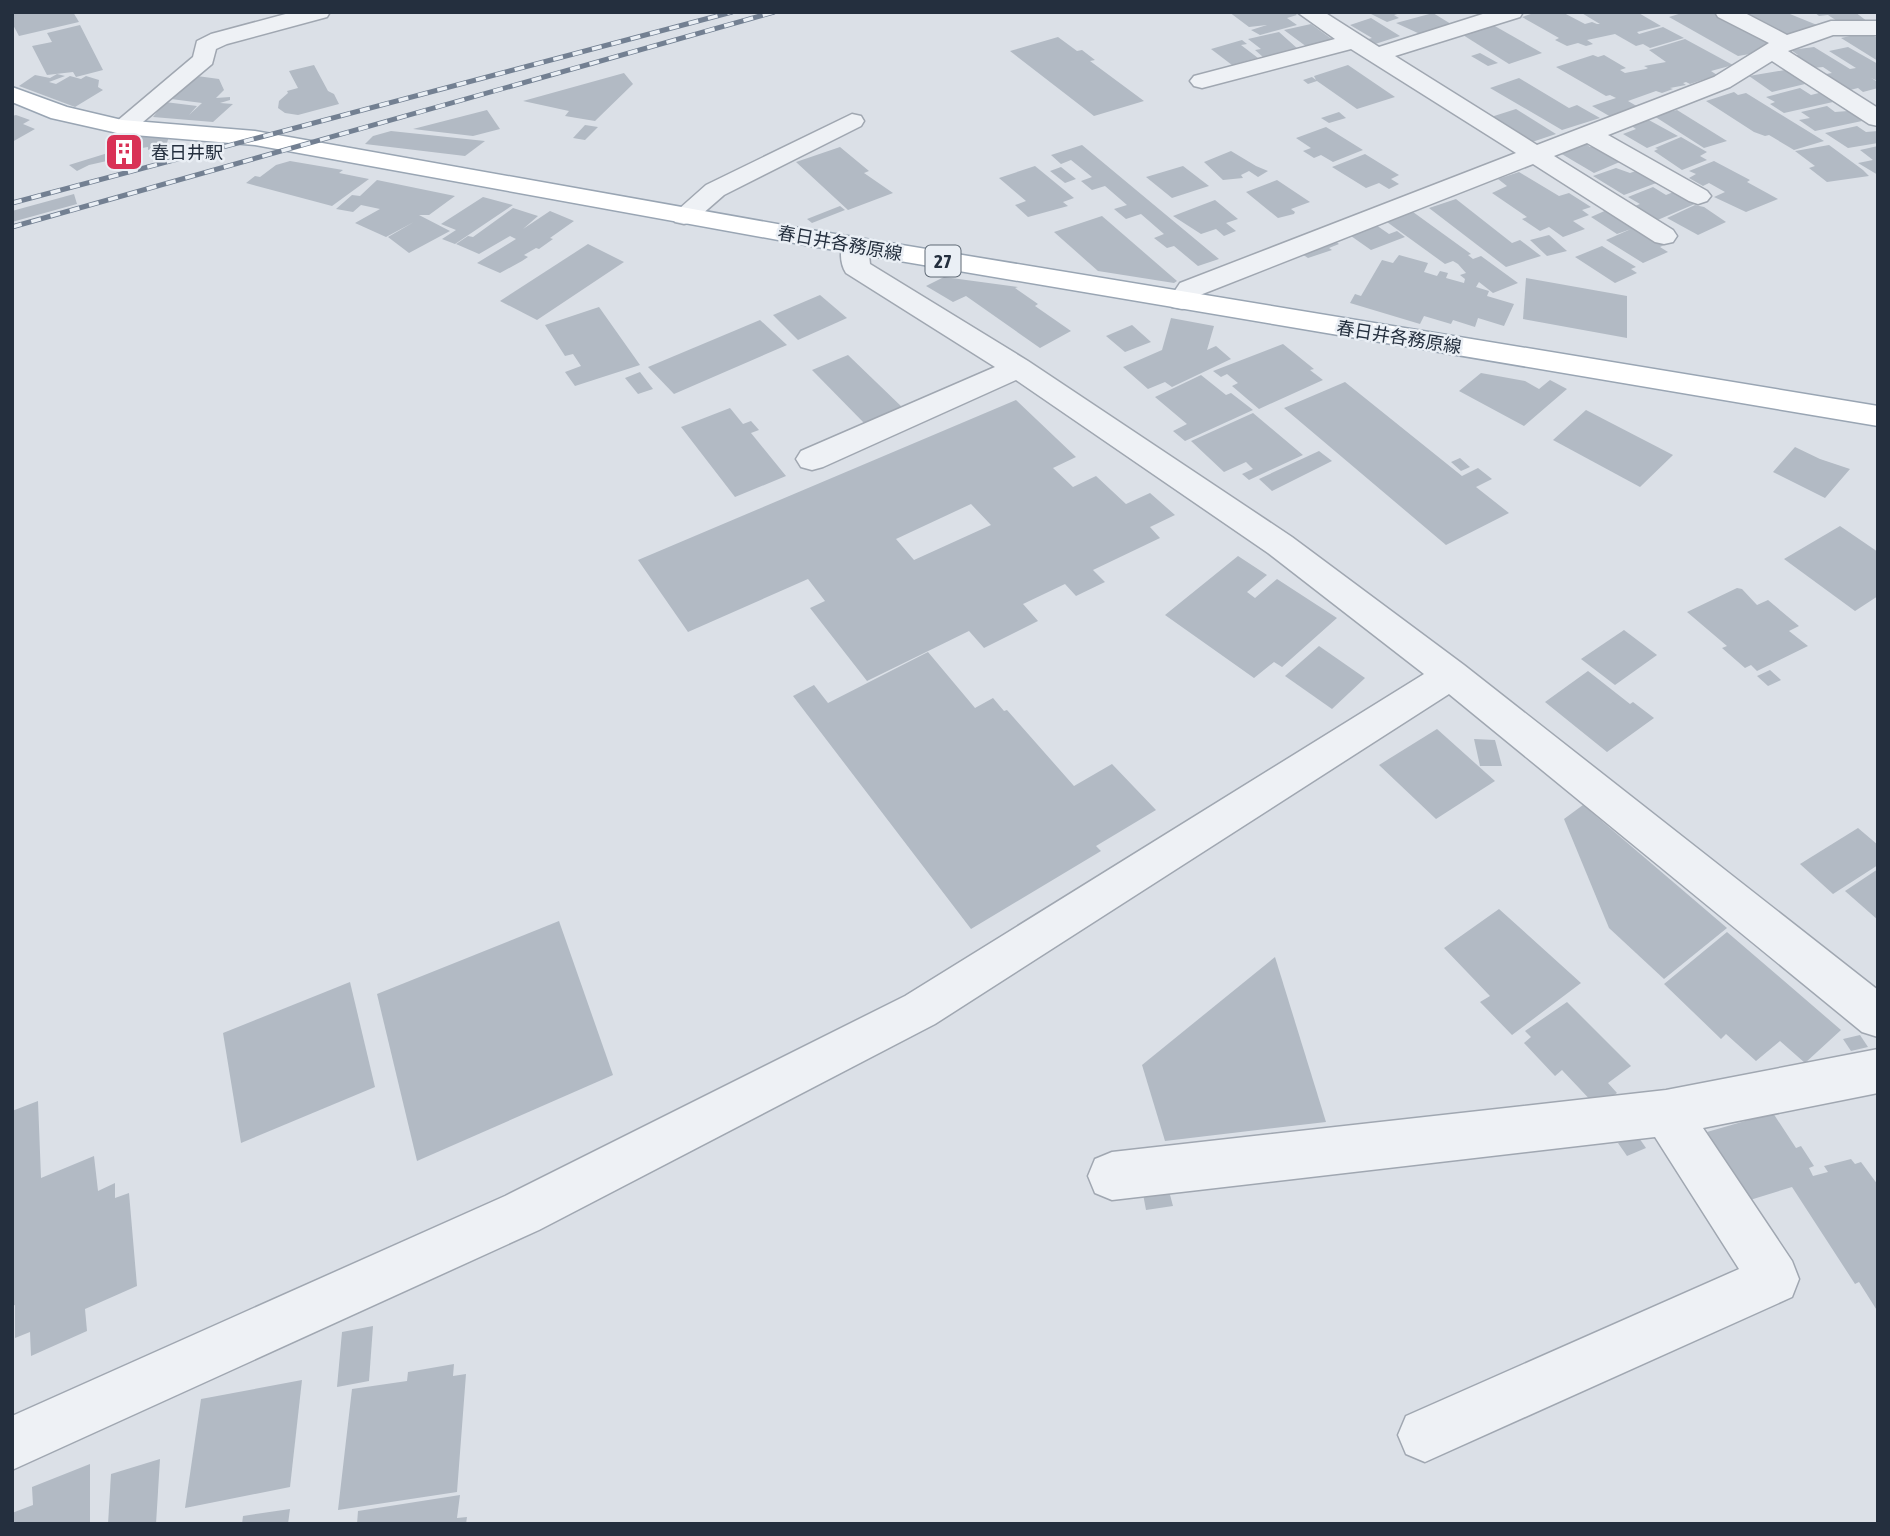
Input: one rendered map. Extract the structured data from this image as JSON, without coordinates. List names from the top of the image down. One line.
{"streets":{"main road":["春日井各務原線","27"]},"places":{"building":["春日井駅"]}}
